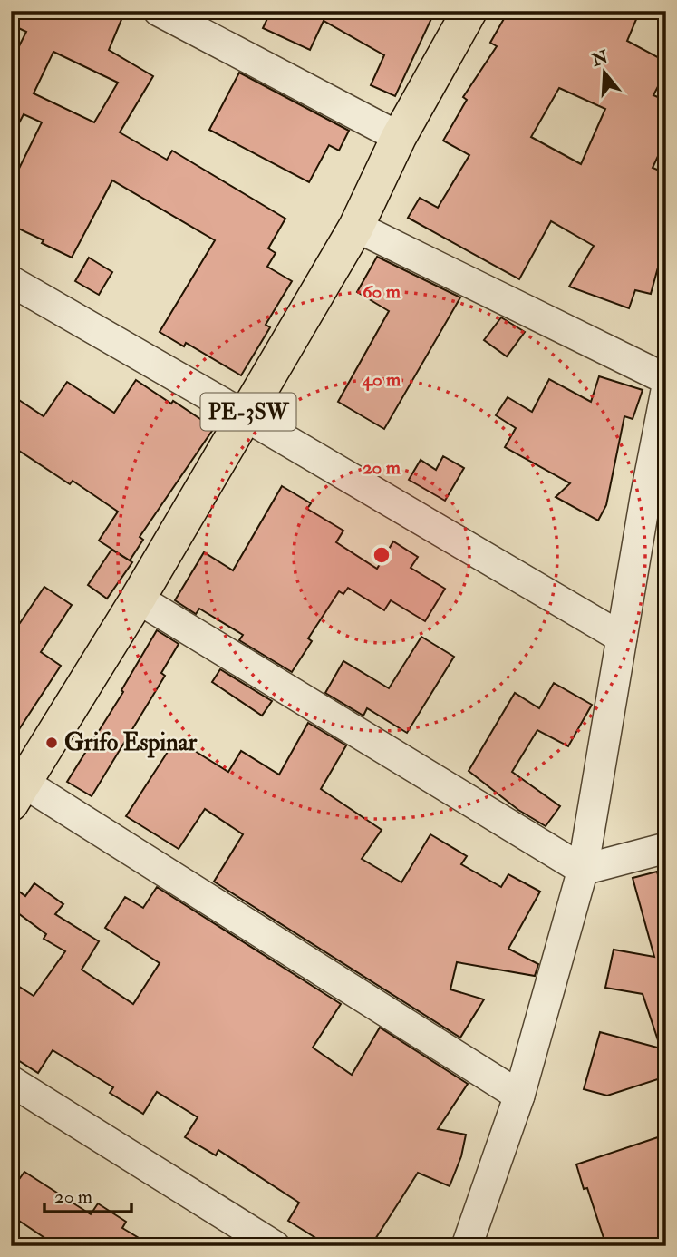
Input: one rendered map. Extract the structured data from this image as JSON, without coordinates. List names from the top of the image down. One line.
{"streets":{"main road":["PE-3SW"]},"places":["Grifo Espinar"],"scale_bar":"20 m","north":"top","rings":["60 m","40 m","20 m"]}
